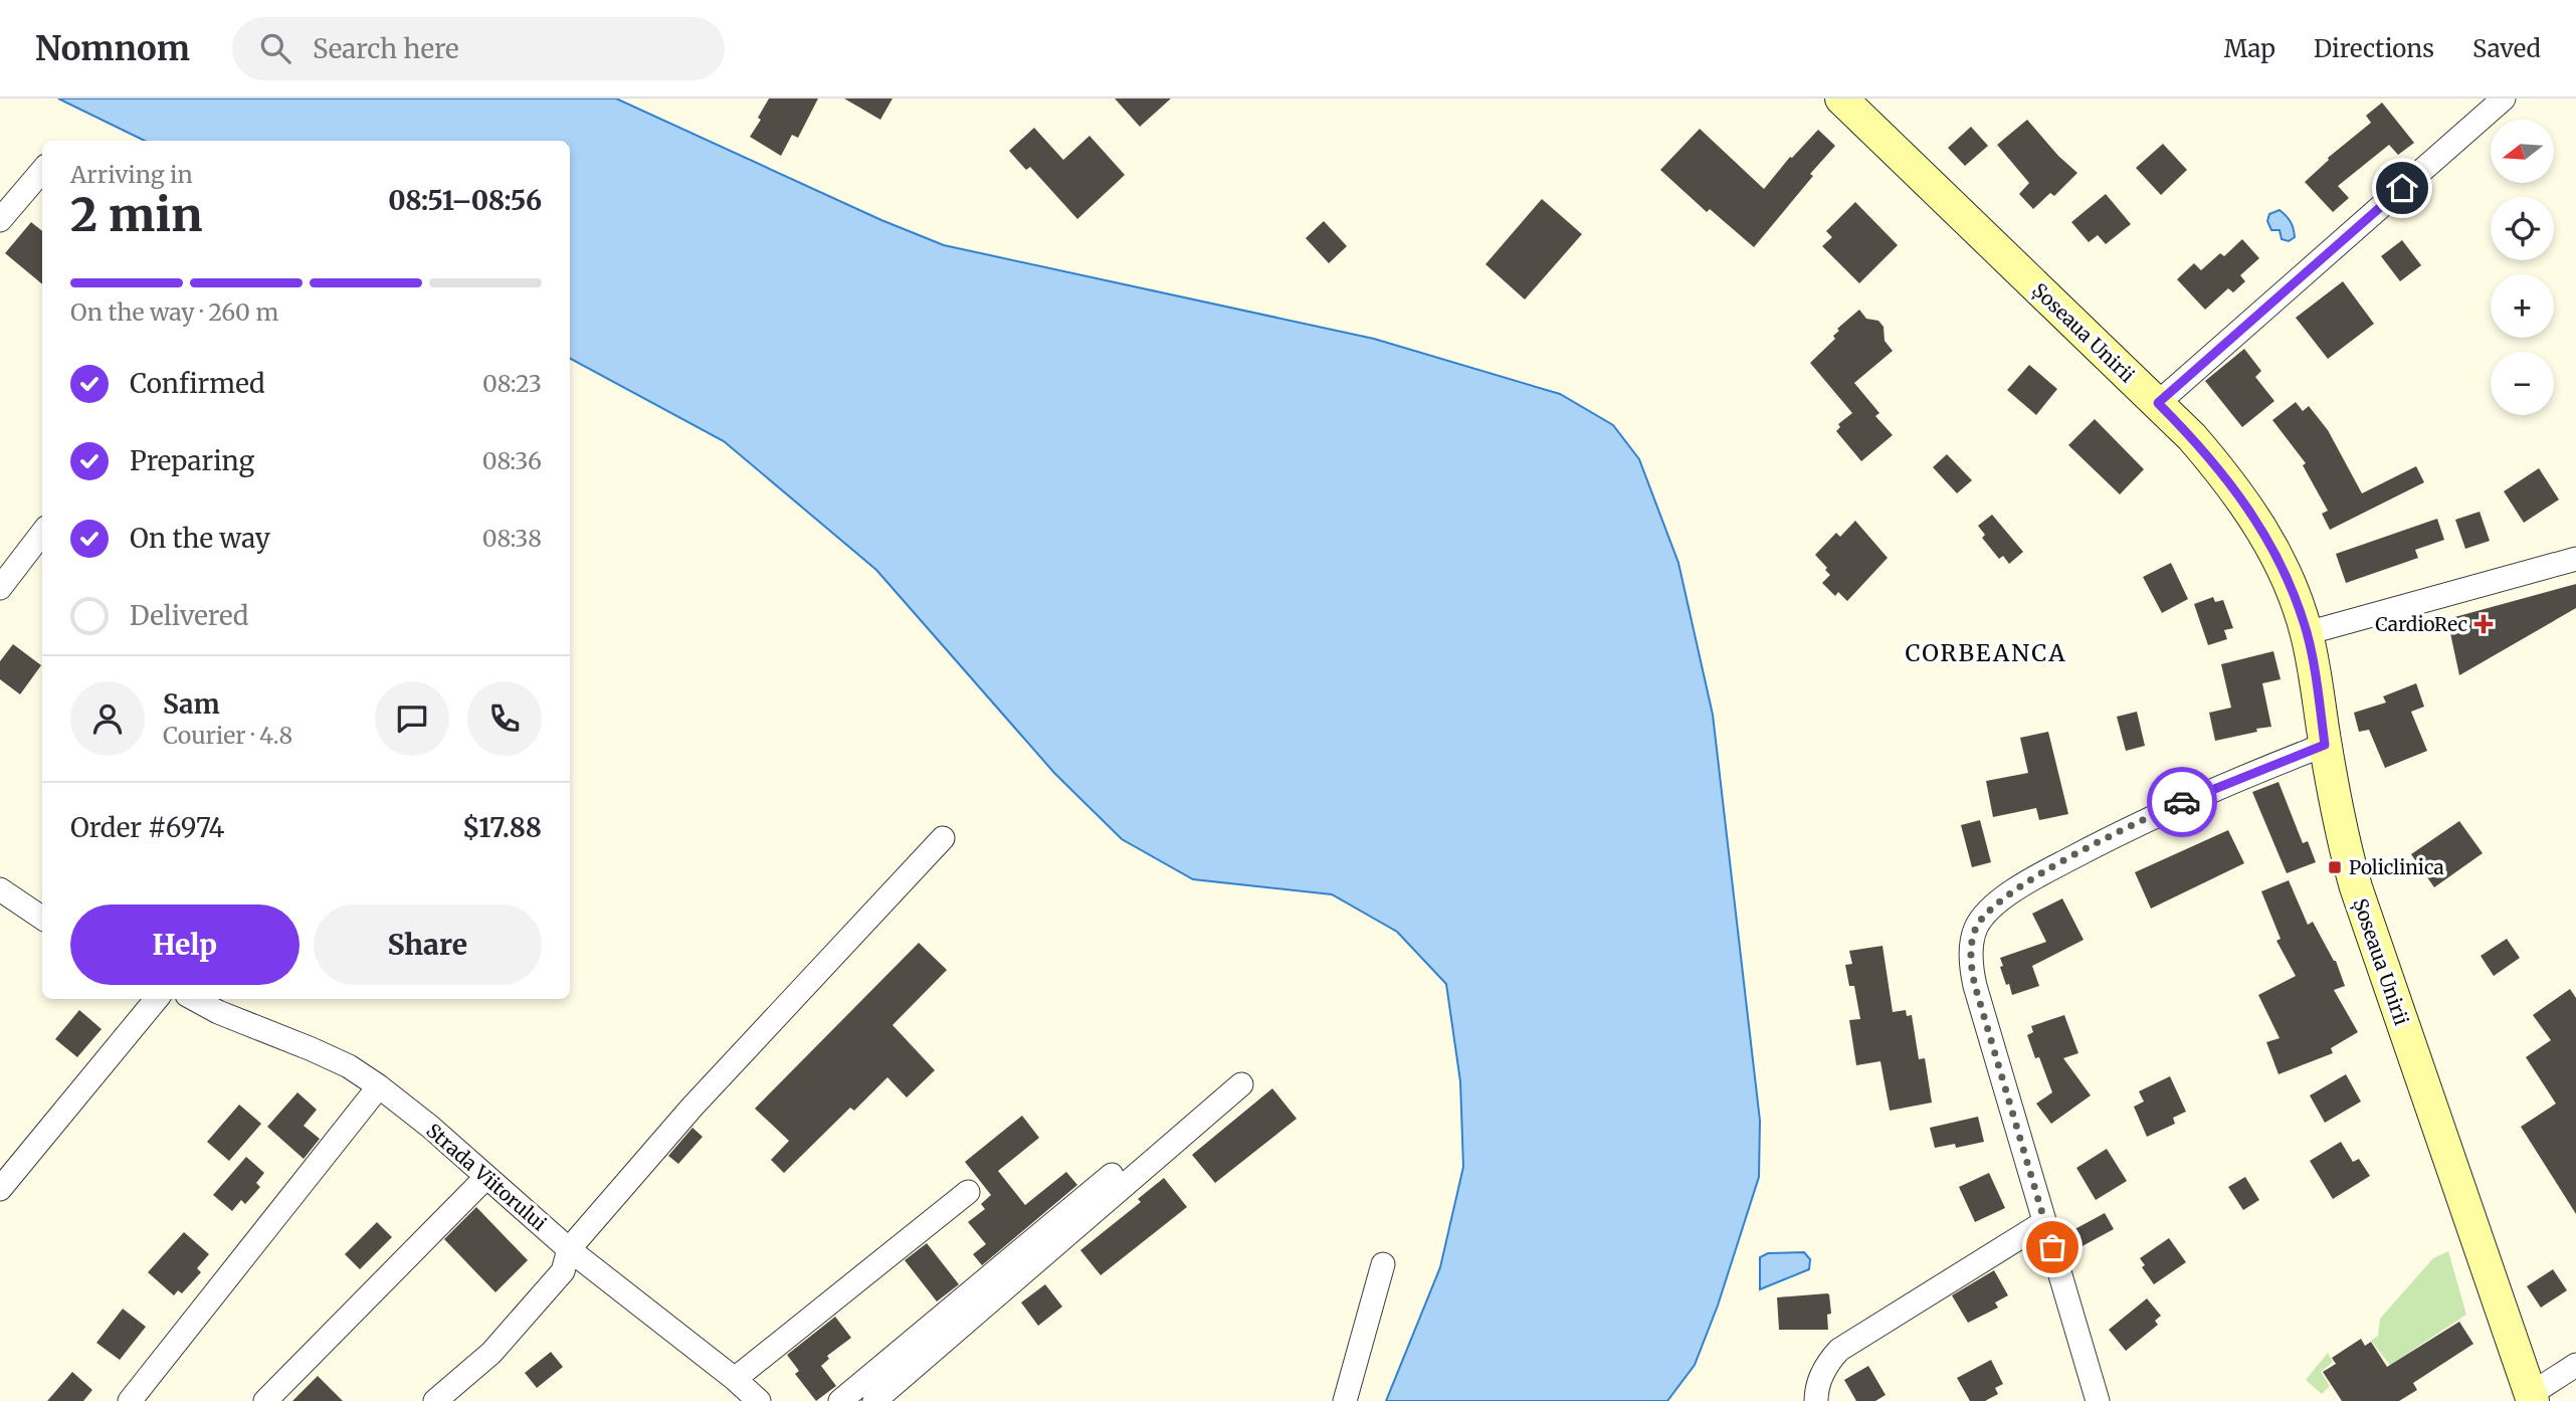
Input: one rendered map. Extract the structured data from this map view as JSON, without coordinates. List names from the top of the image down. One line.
{"streets":{"main road":["Șoseaua Unirii"],"street":["Strada Viitorului"]},"districts":["CORBEANCA"],"places":{"health":["CardioRec"],"transit":["Policlinica"]},"north":"left","page":{"header":"Nomnom","search":"Search here","nav":["Map","Directions","Saved"],"map_buttons":["+","−"],"heading":["2 min","Arriving in","08:51–08:56"],"panel":["Sam","Courier · 4.8","Order #6974","$17.88"],"bar":"On the way · 260 m","list":[["Confirmed","08:23"],["Preparing","08:36"],["On the way","08:38"],"Delivered"],"buttons":["Help","Share"]}}
